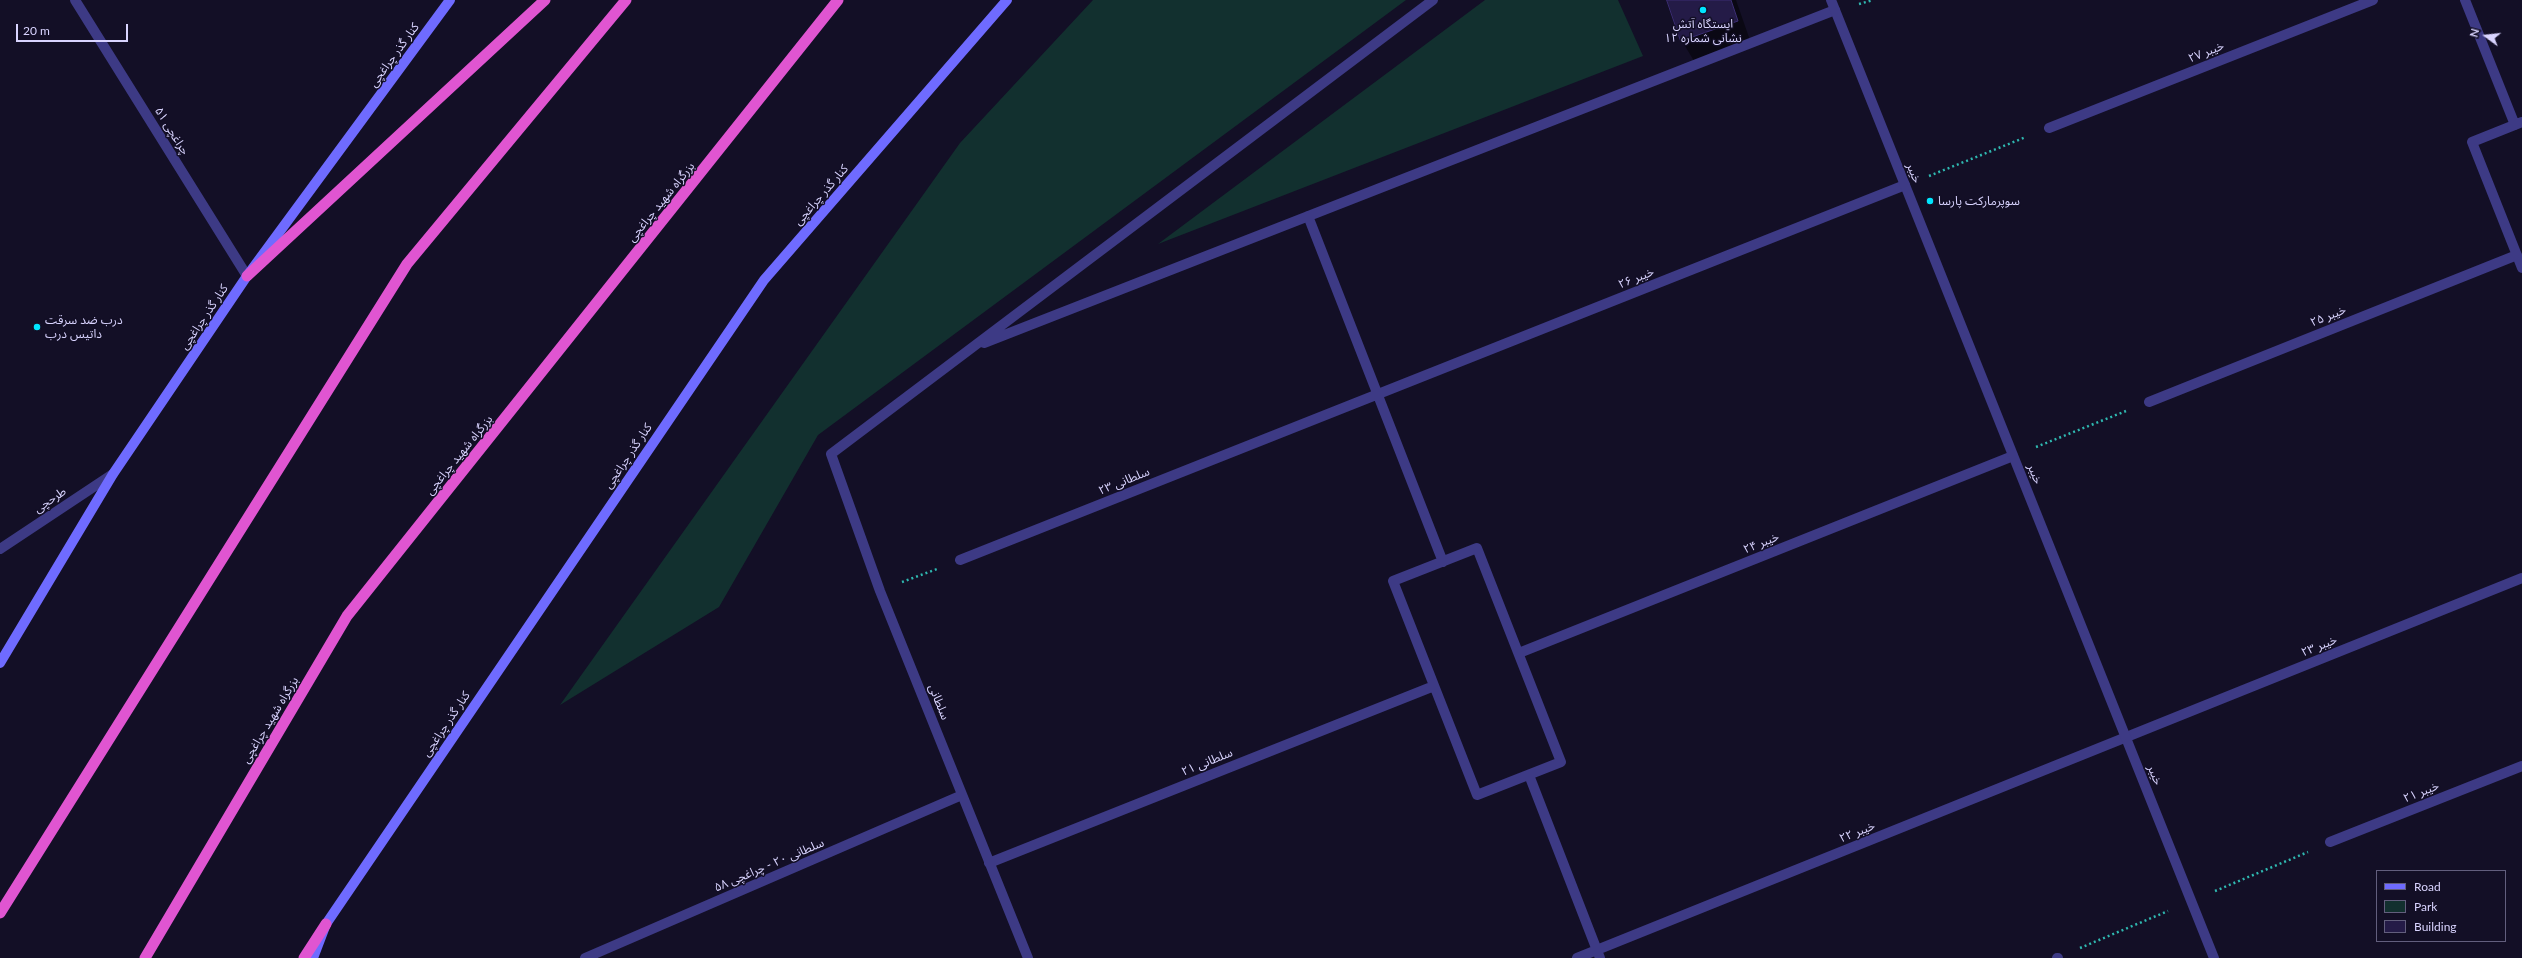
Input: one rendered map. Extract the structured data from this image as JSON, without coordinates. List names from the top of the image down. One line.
{"streets":{"highway":["بزرگراه شهید چراغچی"],"main road":["کنار گذر چراغچی"],"street":["خیبر ۲۷","چراغچی ۵۱","خیبر","خیبر ۲۶","خیبر ۲۵","سلطانی ۲۳","طرحچی","خیبر ۲۴","خیبر ۲۳","سلطانی","سلطانی ۲۱","خیبر ۲۱","خیبر ۲۲","سلطانی ۲۰ - چراغچی ۵۸"]},"crossings":[["کنار گذر چراغچی","چراغچی ۵۱"],["کنار گذر چراغچی","طرحچی"],["خیبر","خیبر ۲۶"],["خیبر","خیبر ۲۴"],["خیبر","خیبر ۲۳"],["خیبر","خیبر ۲۲"],["خیبر ۲۶","سلطانی ۲۳"],["خیبر ۲۳","خیبر ۲۲"],["سلطانی","سلطانی ۲۱"],["سلطانی","سلطانی ۲۰ - چراغچی ۵۸"]],"places":["ایستگاه آتش نشانی شماره ۱۲","سوپرمارکت پارسا","درب ضد سرقت داتیس درب"],"legend":["Road","Park","Building"],"scale_bar":"20 m","north":"left"}
